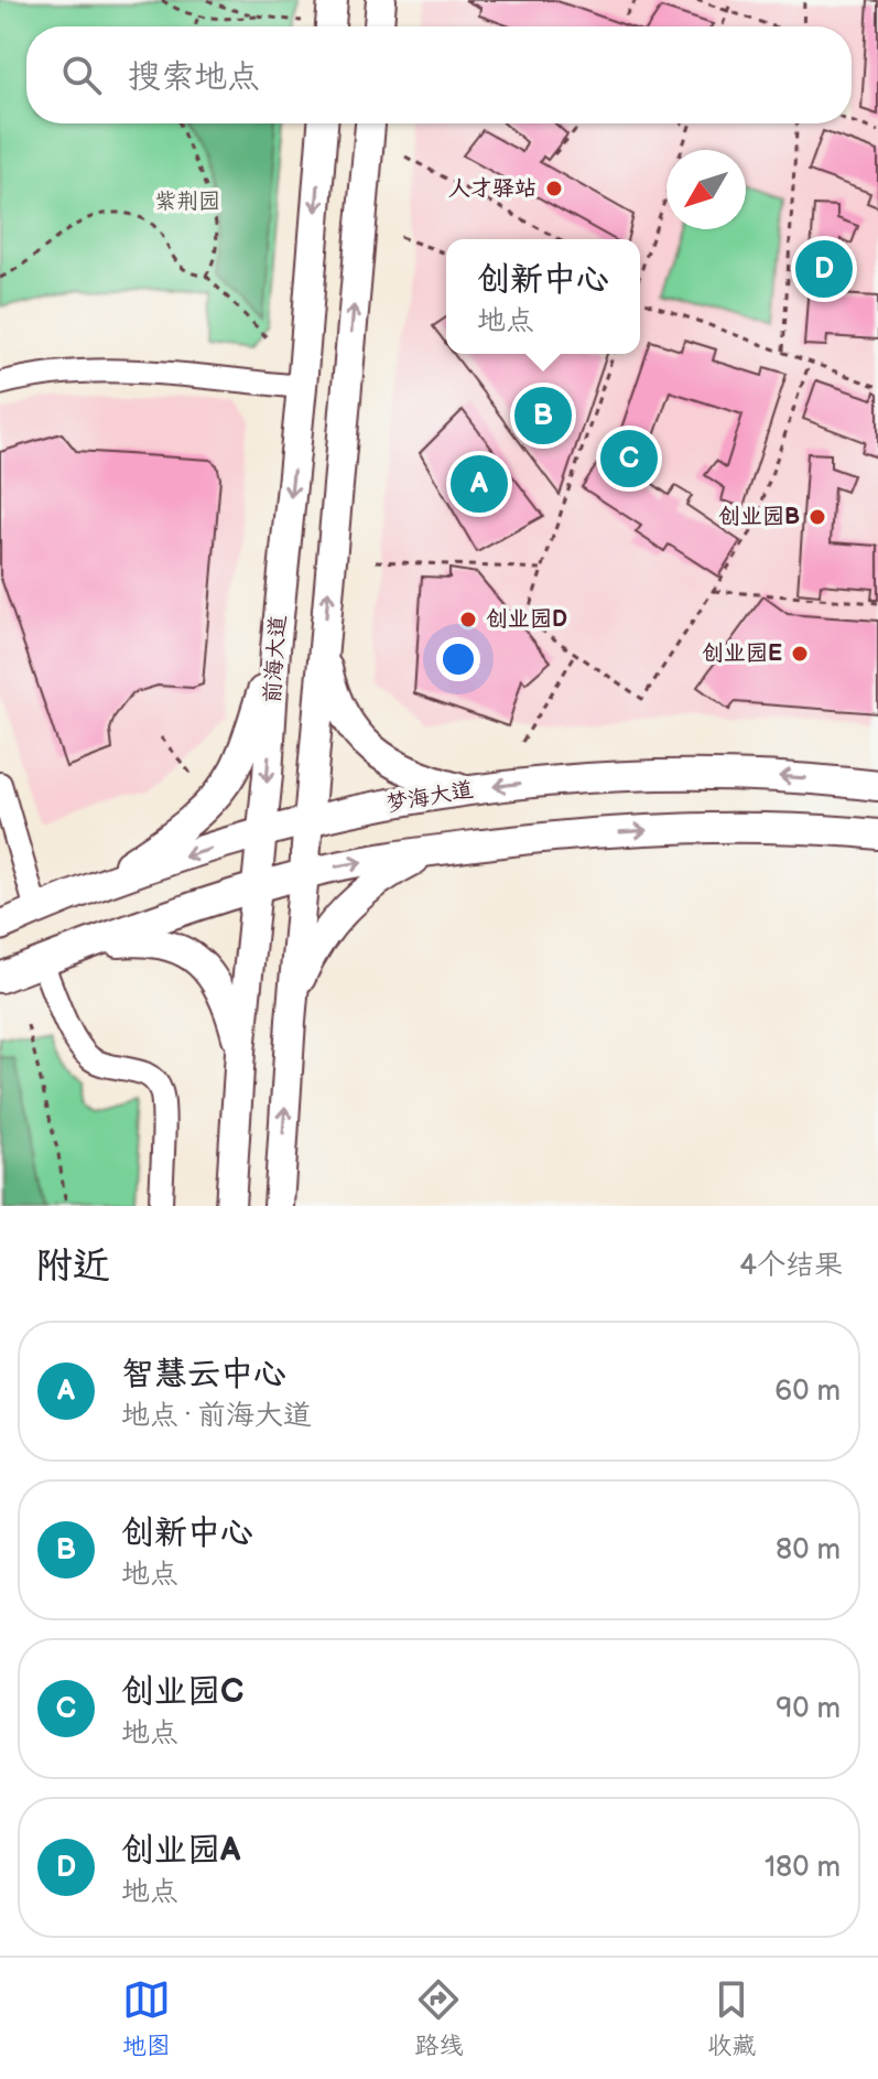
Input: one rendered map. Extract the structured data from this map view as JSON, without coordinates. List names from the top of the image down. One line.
{"streets":{"main road":["前海大道","梦海大道"]},"crossings":[["前海大道","梦海大道"]],"parks":["紫荆园"],"places":["人才驿站","创业园B","创业园D","创业园E"],"north":"bottom left","page":{"search":"搜索地点","pins":["D","B","C","A"],"popup":["创新中心","地点"],"heading":["附近","4个结果"],"list":[{"mark":"A","name":"智慧云中心","note":"地点 · 前海大道","value":"60 m"},{"mark":"B","name":"创新中心","note":"地点","value":"80 m"},{"mark":"C","name":"创业园C","note":"地点","value":"90 m"},{"mark":"D","name":"创业园A","note":"地点","value":"180 m"}],"nav":["地图","路线","收藏"]}}
